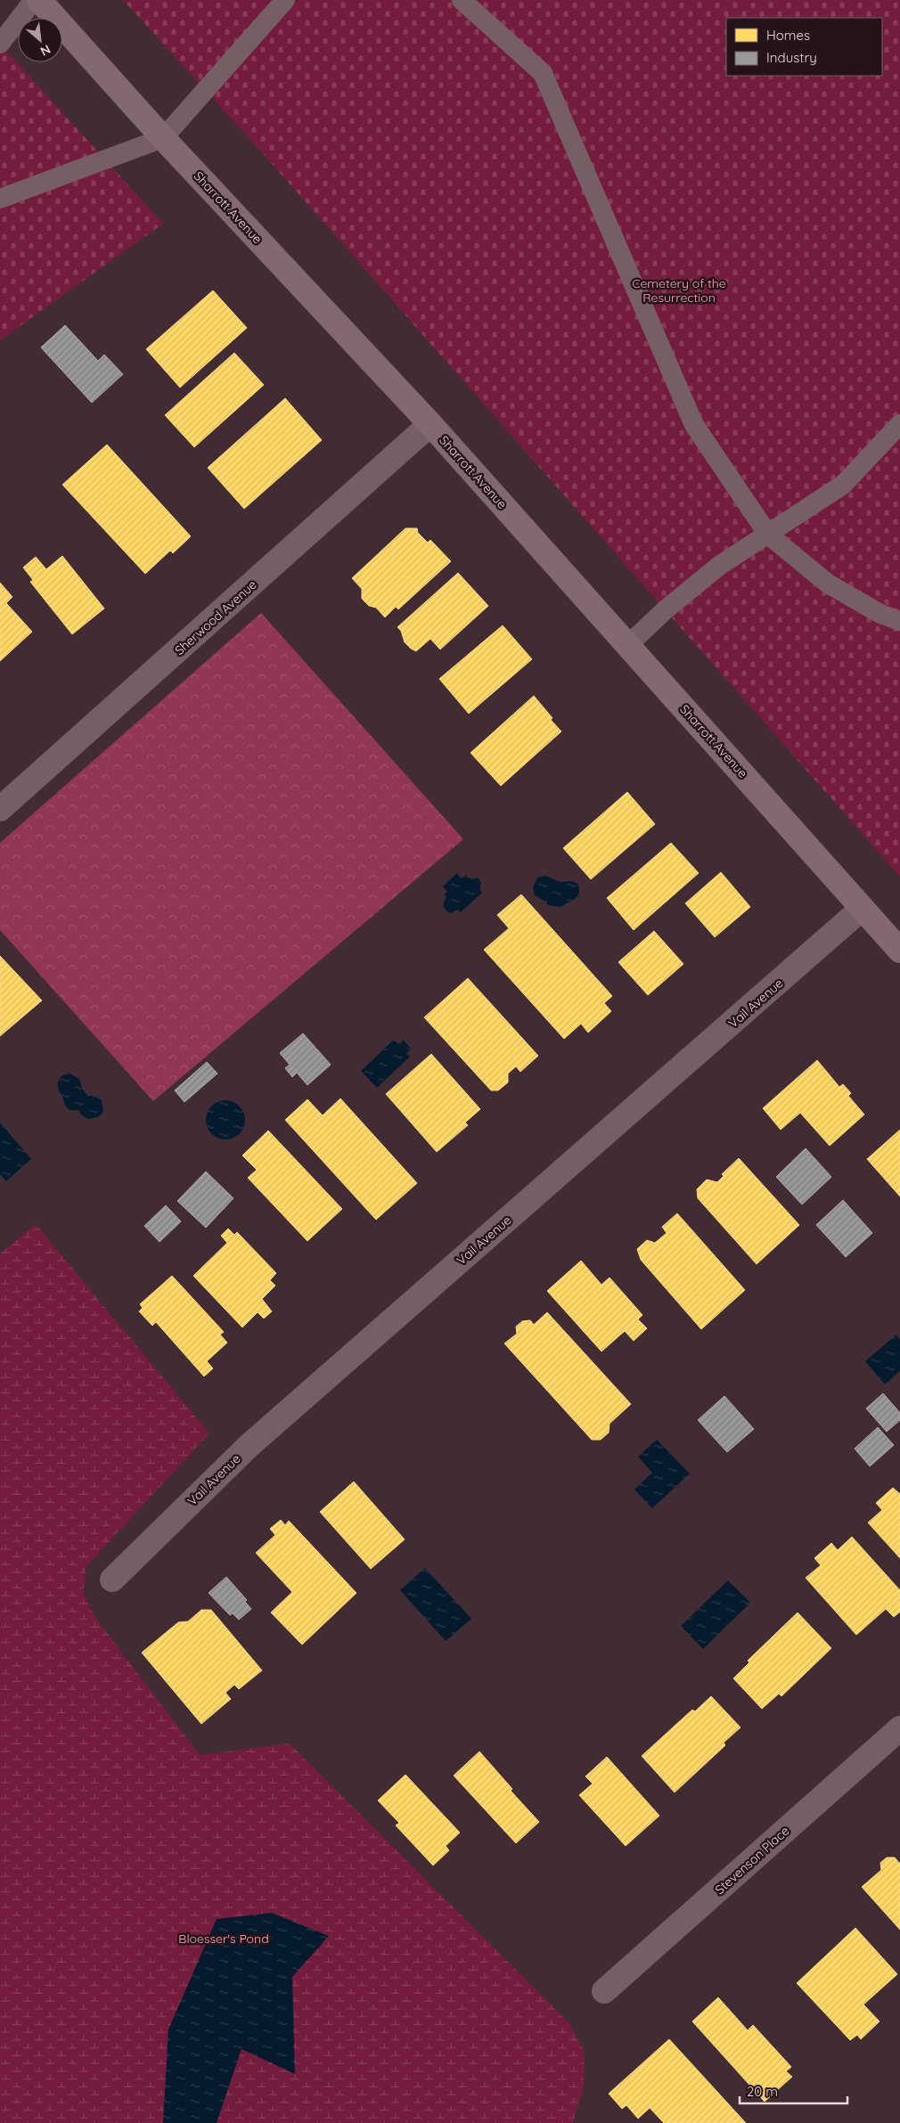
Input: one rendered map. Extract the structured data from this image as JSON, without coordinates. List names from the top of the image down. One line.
{"streets":{"street":["Sharrott Avenue","Sherwood Avenue","Vail Avenue","Stevenson Place"]},"crossings":[["Sharrott Avenue","Sherwood Avenue"],["Sharrott Avenue","Vail Avenue"]],"parks":["Cemetery of the Resurrection","Bloesser's Pond"],"legend":["Homes","Industry"],"scale_bar":"20 m","north":"bottom right"}
